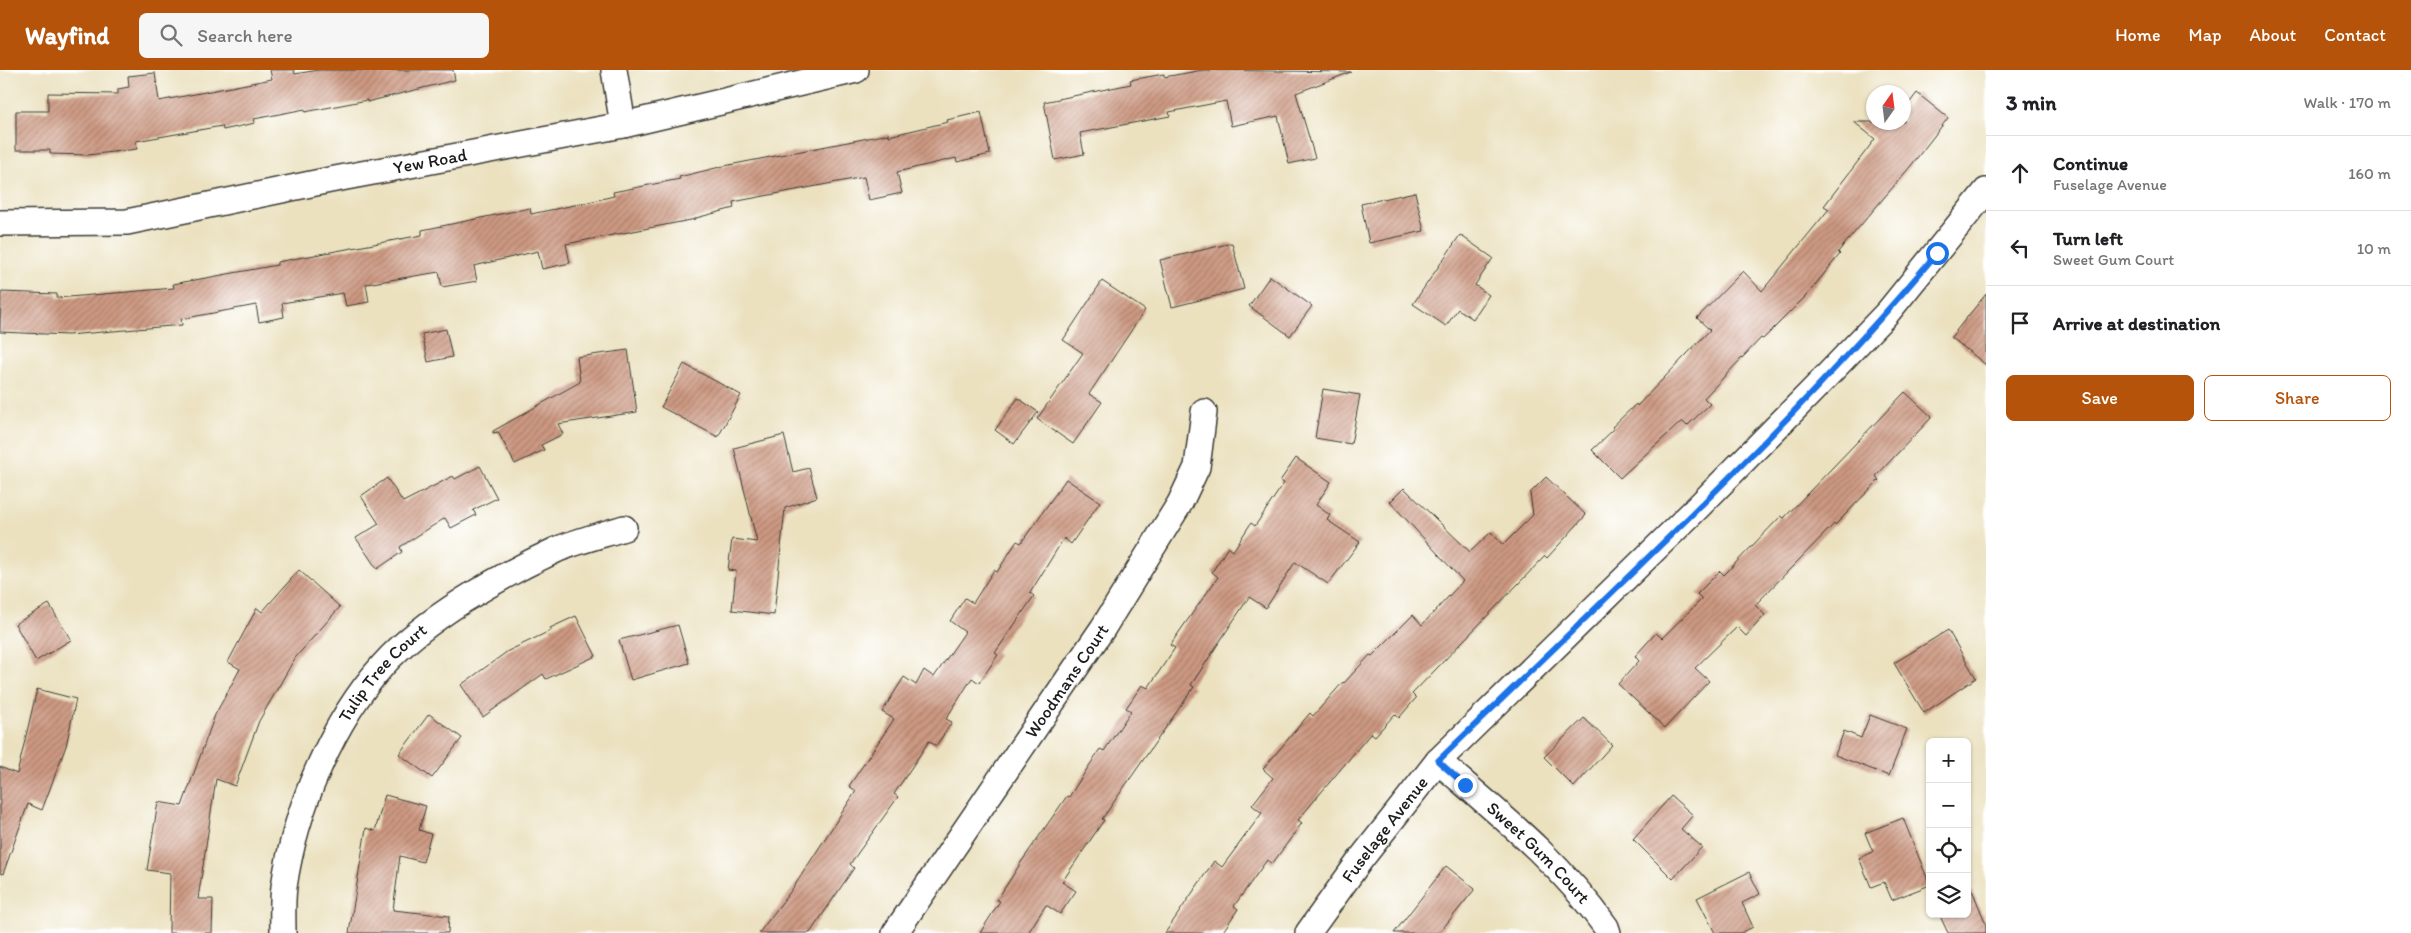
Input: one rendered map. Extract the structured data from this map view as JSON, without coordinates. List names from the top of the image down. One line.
{"streets":{"street":["Yew Road","Tulip Tree Court","Woodmans Court","Fuselage Avenue","Sweet Gum Court"]},"crossings":[["Fuselage Avenue","Sweet Gum Court"]],"north":"top","page":{"header":"Wayfind","search":"Search here","nav":["Home","Map","About","Contact"],"heading":["3 min","Walk · 170 m"],"list":[["Continue","Fuselage Avenue","160 m"],["Turn left","Sweet Gum Court","10 m"],"Arrive at destination"],"buttons":["Save","Share"],"map_buttons":["+","−"]}}
